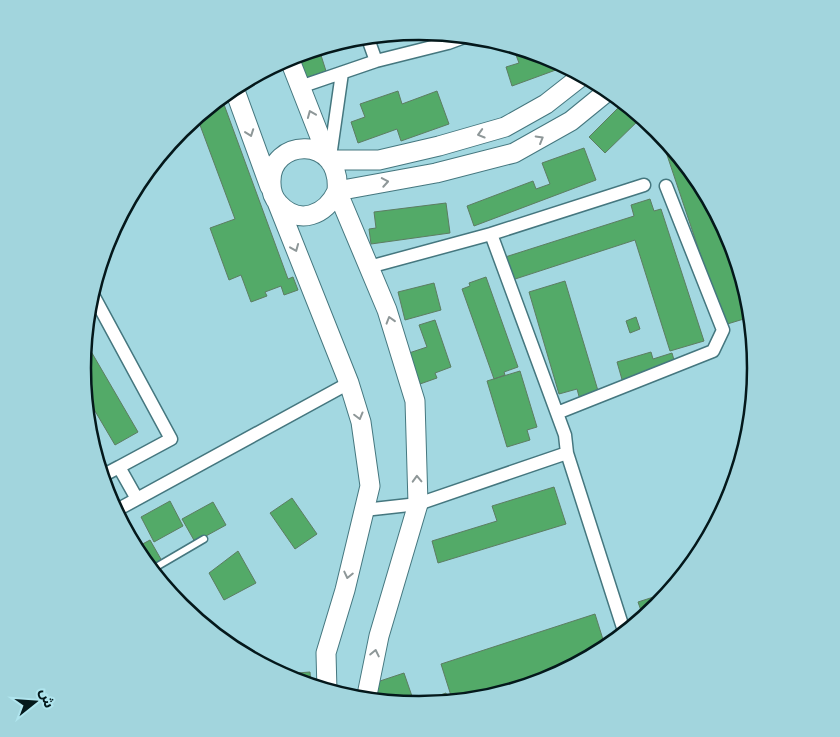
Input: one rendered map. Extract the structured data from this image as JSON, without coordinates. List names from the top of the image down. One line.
{"north":"right"}
